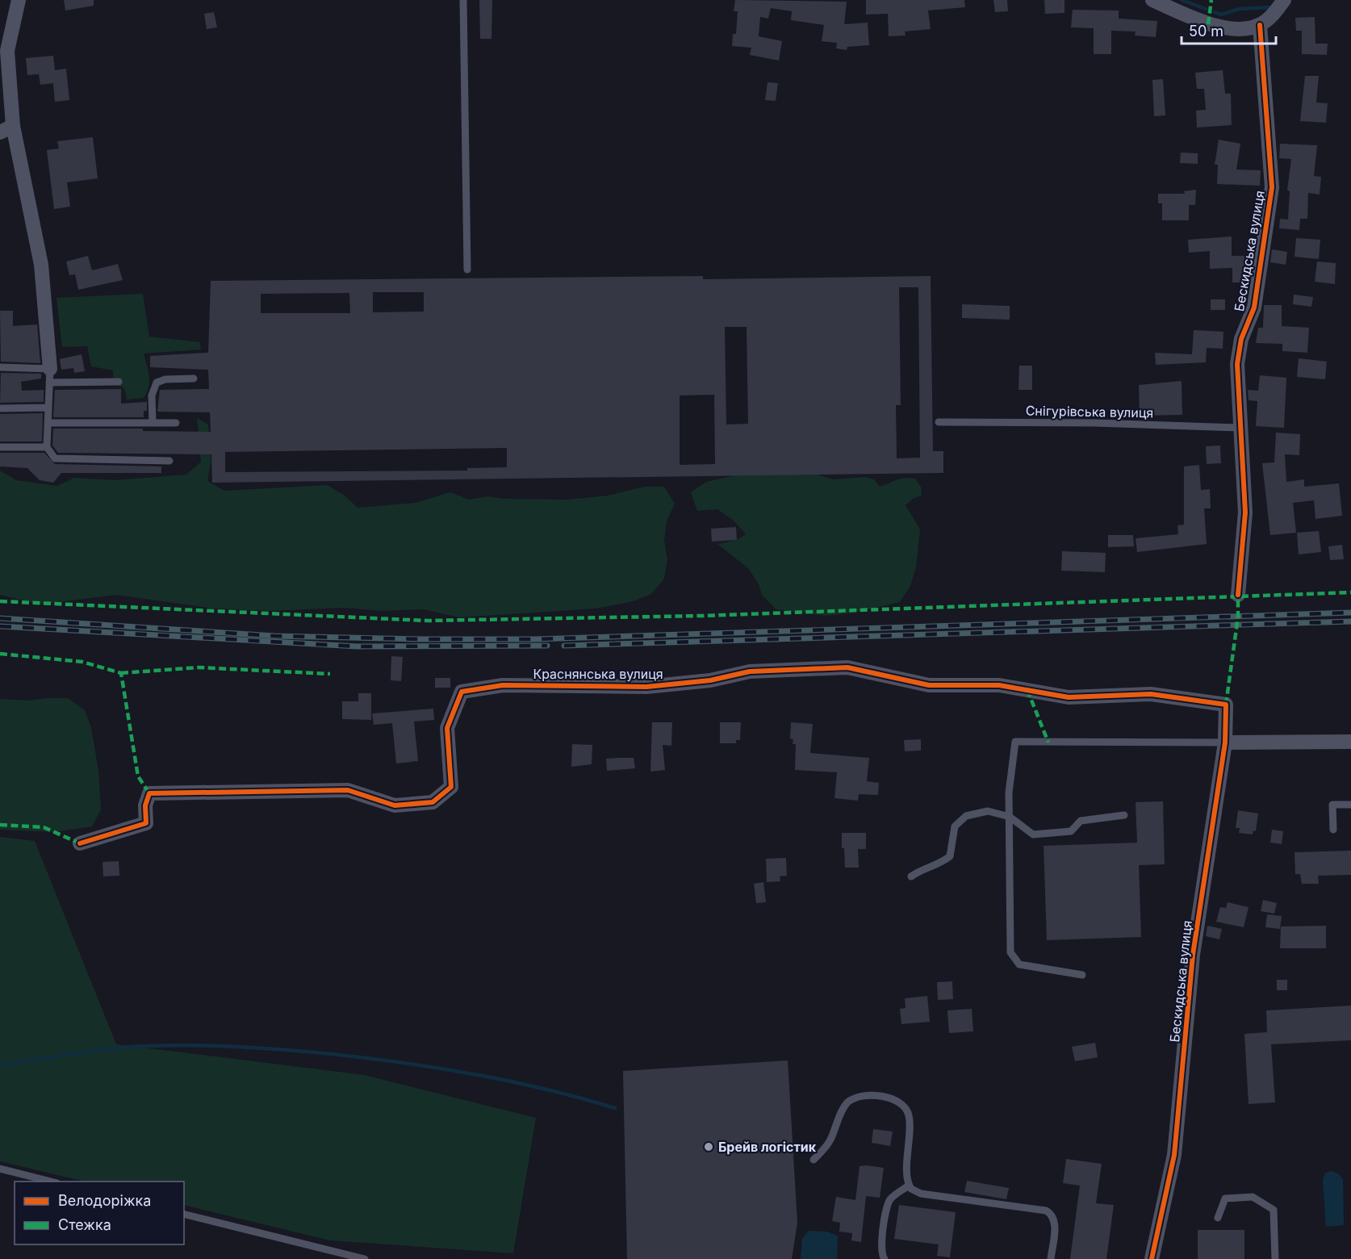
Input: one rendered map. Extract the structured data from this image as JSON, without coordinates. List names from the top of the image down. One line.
{"streets":{"street":["Бескидська вулиця","Краснянська вулиця"],"lane":["Снігурівська вулиця"]},"crossings":[["Бескидська вулиця","Снігурівська вулиця"],["Бескидська вулиця","Краснянська вулиця"]],"places":["Брейв логістик"],"legend":["Велодоріжка","Стежка"],"scale_bar":"50 m"}
